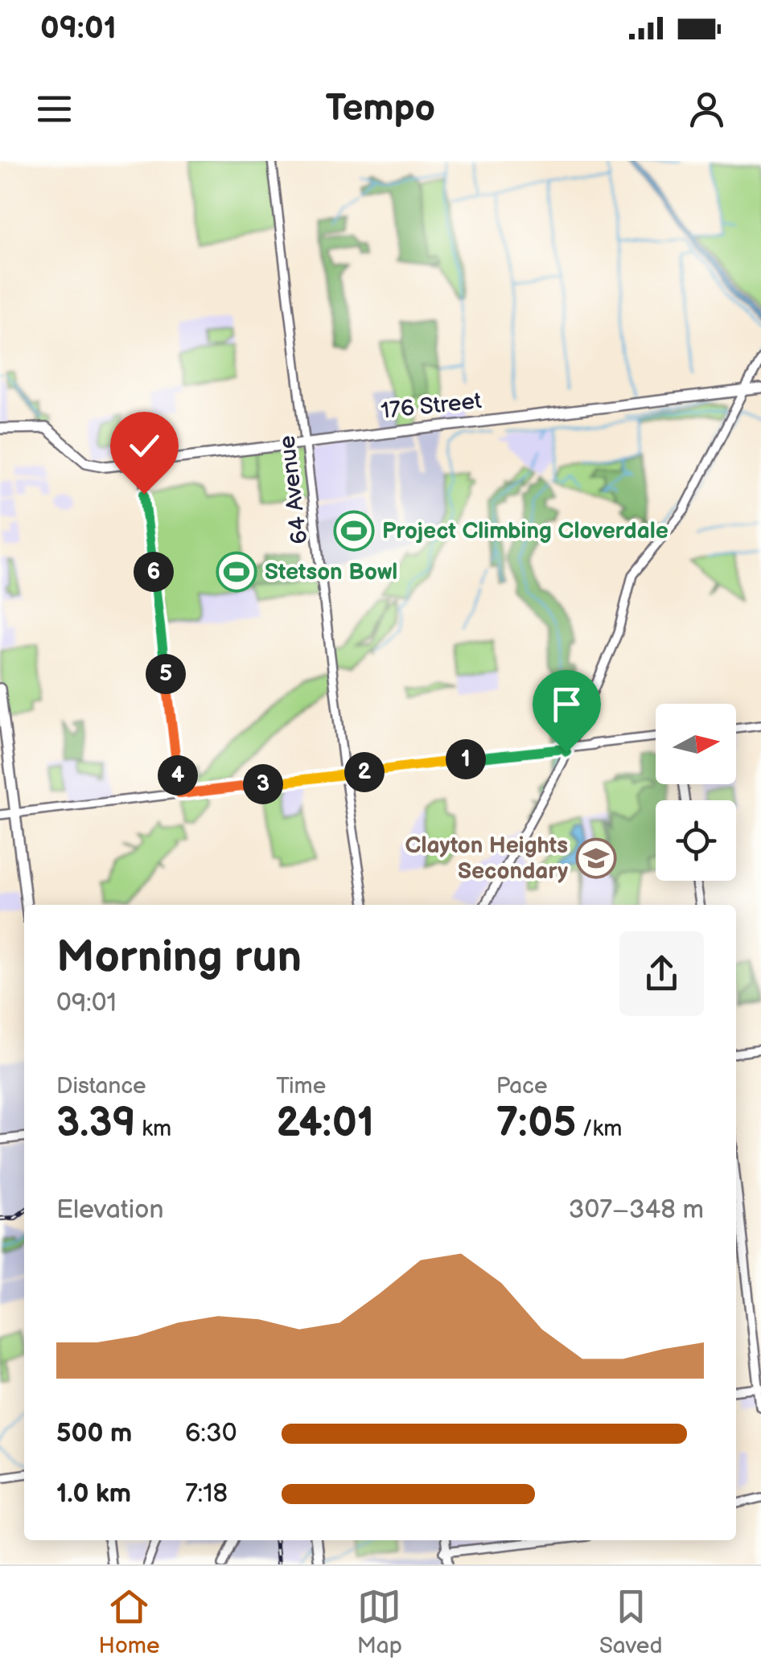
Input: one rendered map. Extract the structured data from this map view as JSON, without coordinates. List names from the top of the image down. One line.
{"streets":{"highway":["176 Street"],"main road":["64 Avenue"]},"crossings":[["176 Street","64 Avenue"]],"places":{"sports":["Project Climbing Cloverdale","Stetson Bowl"],"school or university":["Clayton Heights Secondary"]},"north":"right","page":{"status":"09:01","header":"Tempo","pins":["6","5","1","2","4","3"],"heading":["Morning run","09:01"],"stats":[["Distance","3.39 km"],["Time","24:01"],["Pace","7:05 /km"]],"chart":["Elevation","307–348 m"],"list":[{"name":"500 m","note":"6:30"},{"name":"1.0 km","note":"7:18"}],"tabs":["Home","Map","Saved"]}}
